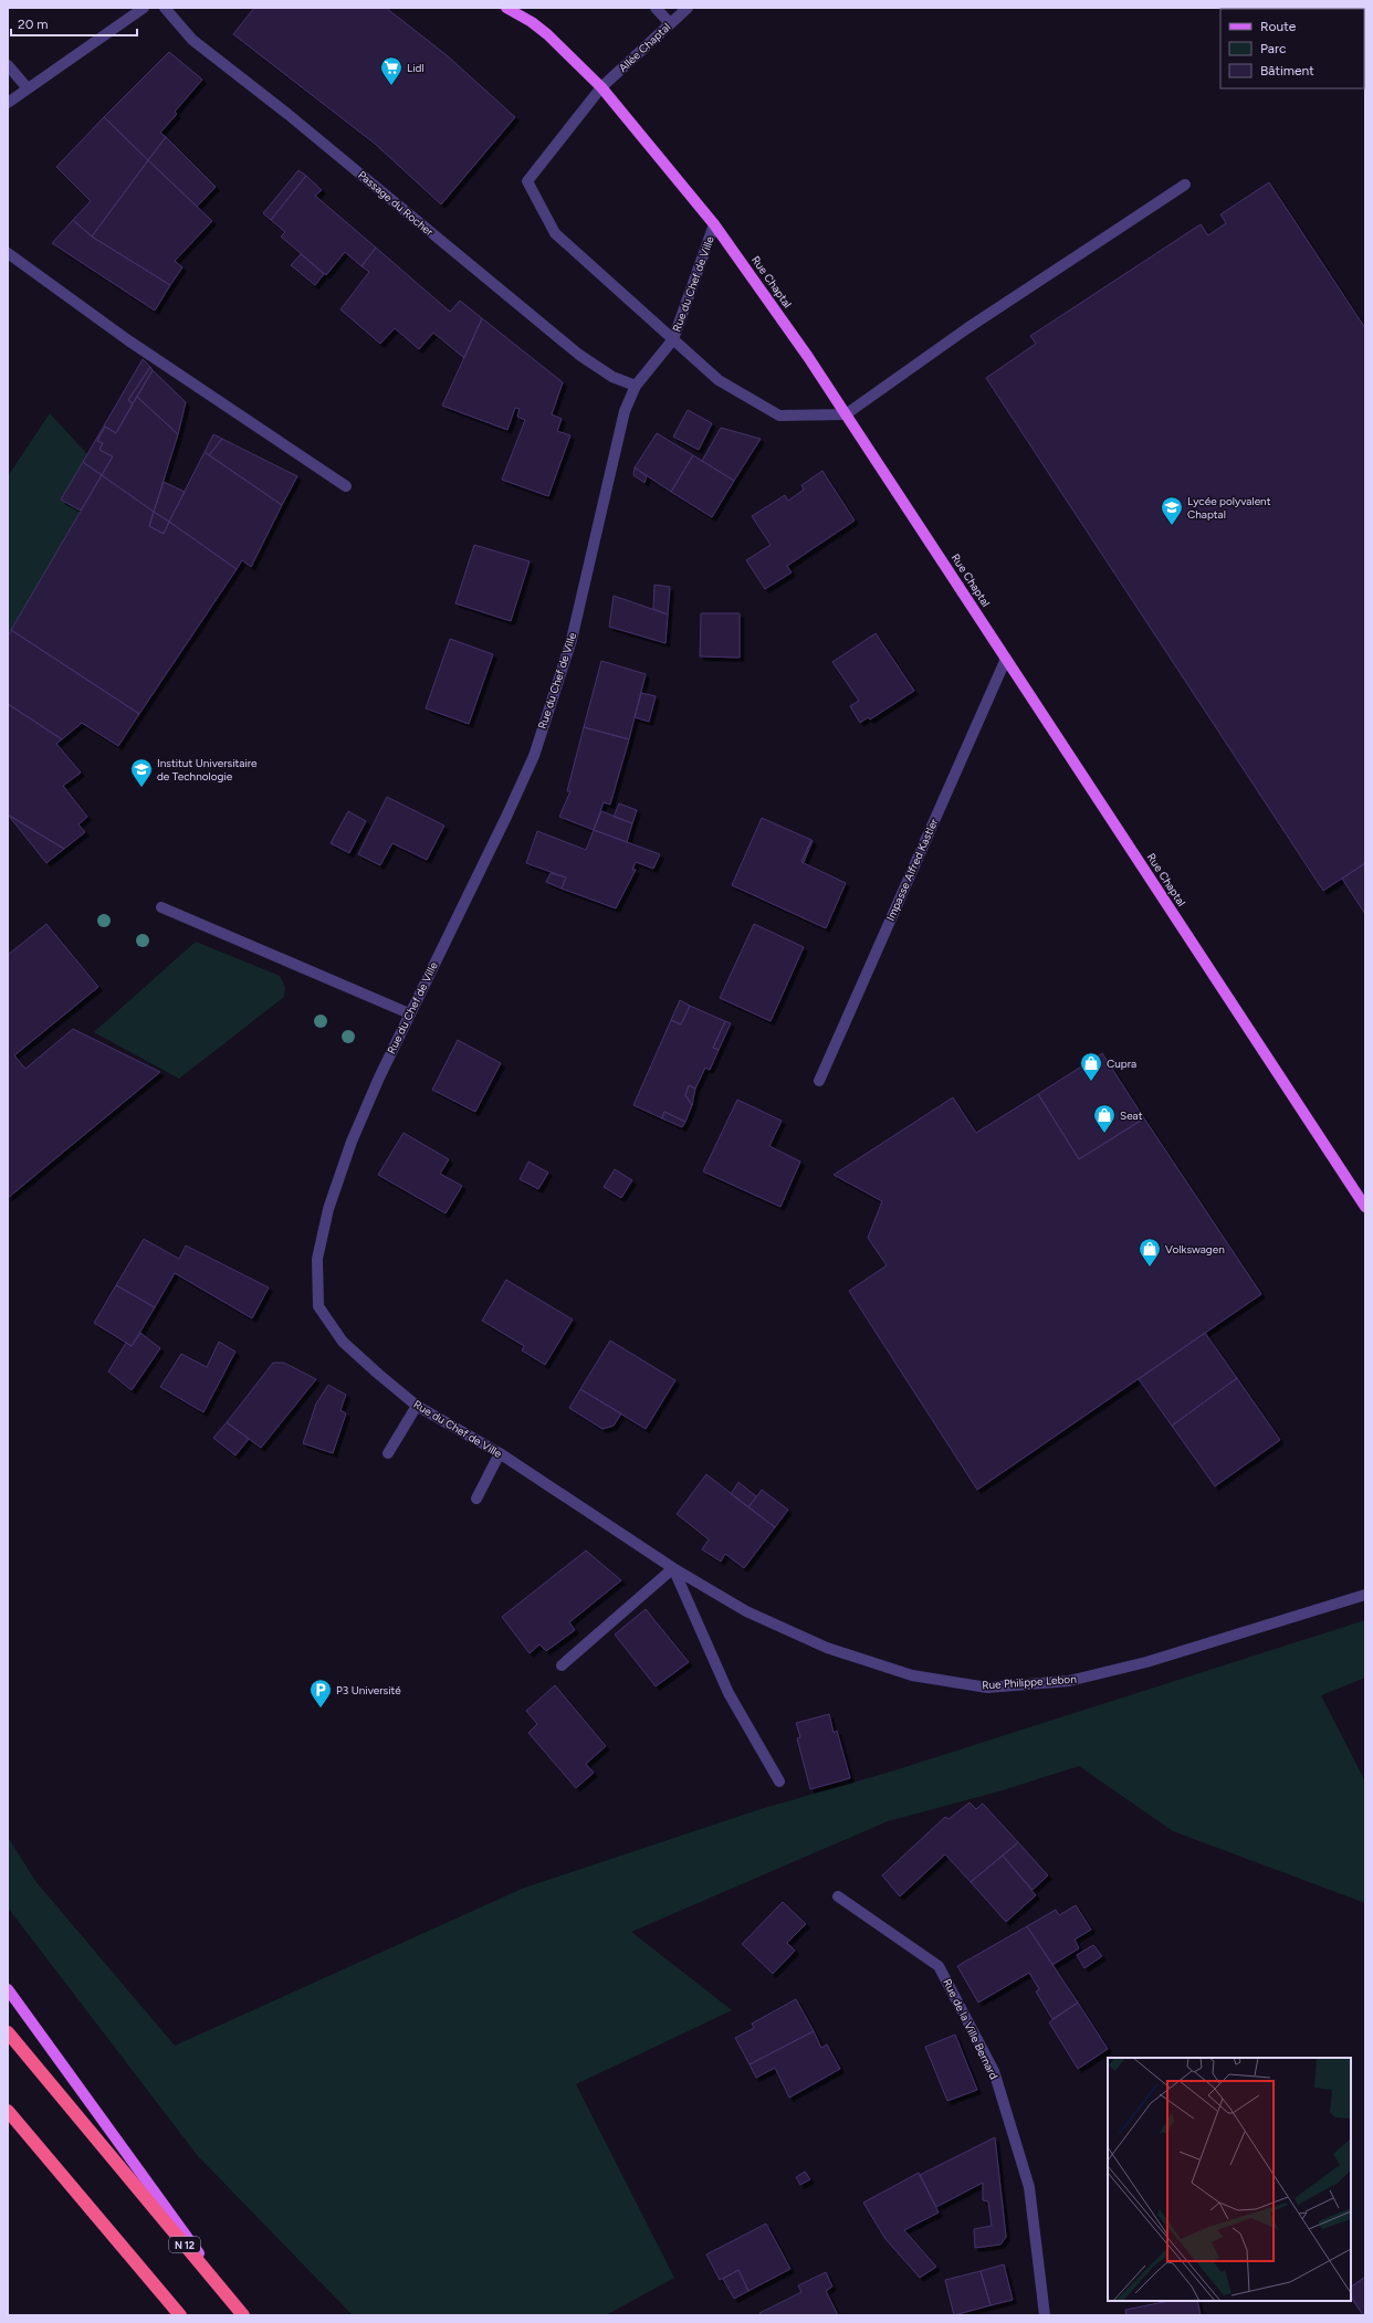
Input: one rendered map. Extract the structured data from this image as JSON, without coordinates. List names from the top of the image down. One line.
{"streets":{"highway":["N 12"],"main road":["Rue Chaptal"],"street":["Allée Chaptal","Passage du Rocher","Rue du Chef de Ville","Impasse Alfred Kastler","Rue Philippe Lebon","Rue de la Ville Bernard"]},"crossings":[["Allée Chaptal","Rue Chaptal"],["Allée Chaptal","Rue du Chef de Ville"],["Passage du Rocher","Rue du Chef de Ville"],["Rue Chaptal","Rue du Chef de Ville"],["Rue Chaptal","Impasse Alfred Kastler"],["Rue du Chef de Ville","Rue Philippe Lebon"]],"places":{"supermarket":["Lidl"],"school or university":["Lycée polyvalent Chaptal","Institut Universitaire de Technologie"],"shop":["Cupra","Seat","Volkswagen"],"parking":["P3 Université"]},"legend":["Route","Parc","Bâtiment"],"scale_bar":"20 m"}
